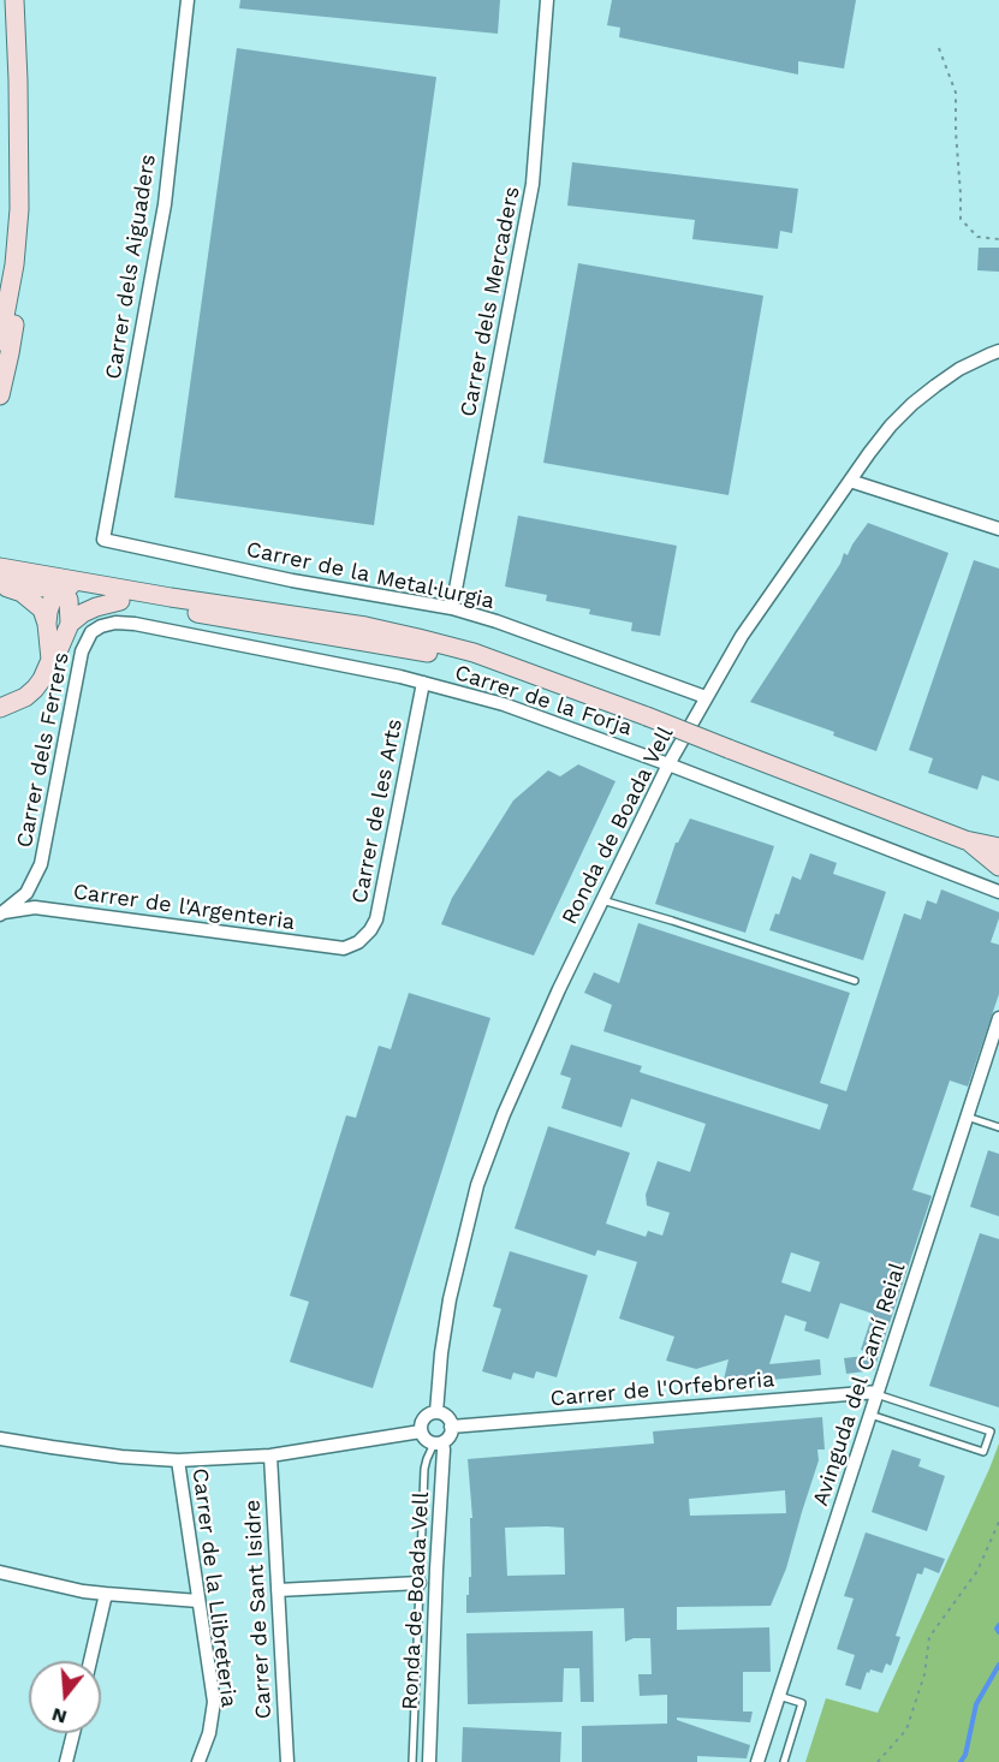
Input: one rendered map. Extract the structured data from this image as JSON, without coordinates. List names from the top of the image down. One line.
{"streets":{"street":["Carrer dels Aiguaders","Carrer dels Mercaders","Carrer de la Metal·lurgia","Carrer de la Forja","Carrer dels Ferrers","Carrer de les Arts","Ronda de Boada Vell","Carrer de l'Argenteria","Avinguda del Camí Reial","Carrer de l'Orfebreria","Carrer de la Llibreteria","Carrer de Sant Isidre"]},"crossings":[["Carrer dels Aiguaders","Carrer de la Metal·lurgia"],["Carrer dels Mercaders","Carrer de la Metal·lurgia"],["Carrer de la Metal·lurgia","Ronda de Boada Vell"],["Carrer de la Forja","Carrer dels Ferrers"],["Carrer de la Forja","Carrer de les Arts"],["Carrer de la Forja","Ronda de Boada Vell"],["Carrer dels Ferrers","Carrer de l'Argenteria"],["Carrer de les Arts","Carrer de l'Argenteria"],["Ronda de Boada Vell","Carrer de l'Orfebreria"],["Avinguda del Camí Reial","Carrer de l'Orfebreria"]],"north":"bottom"}
